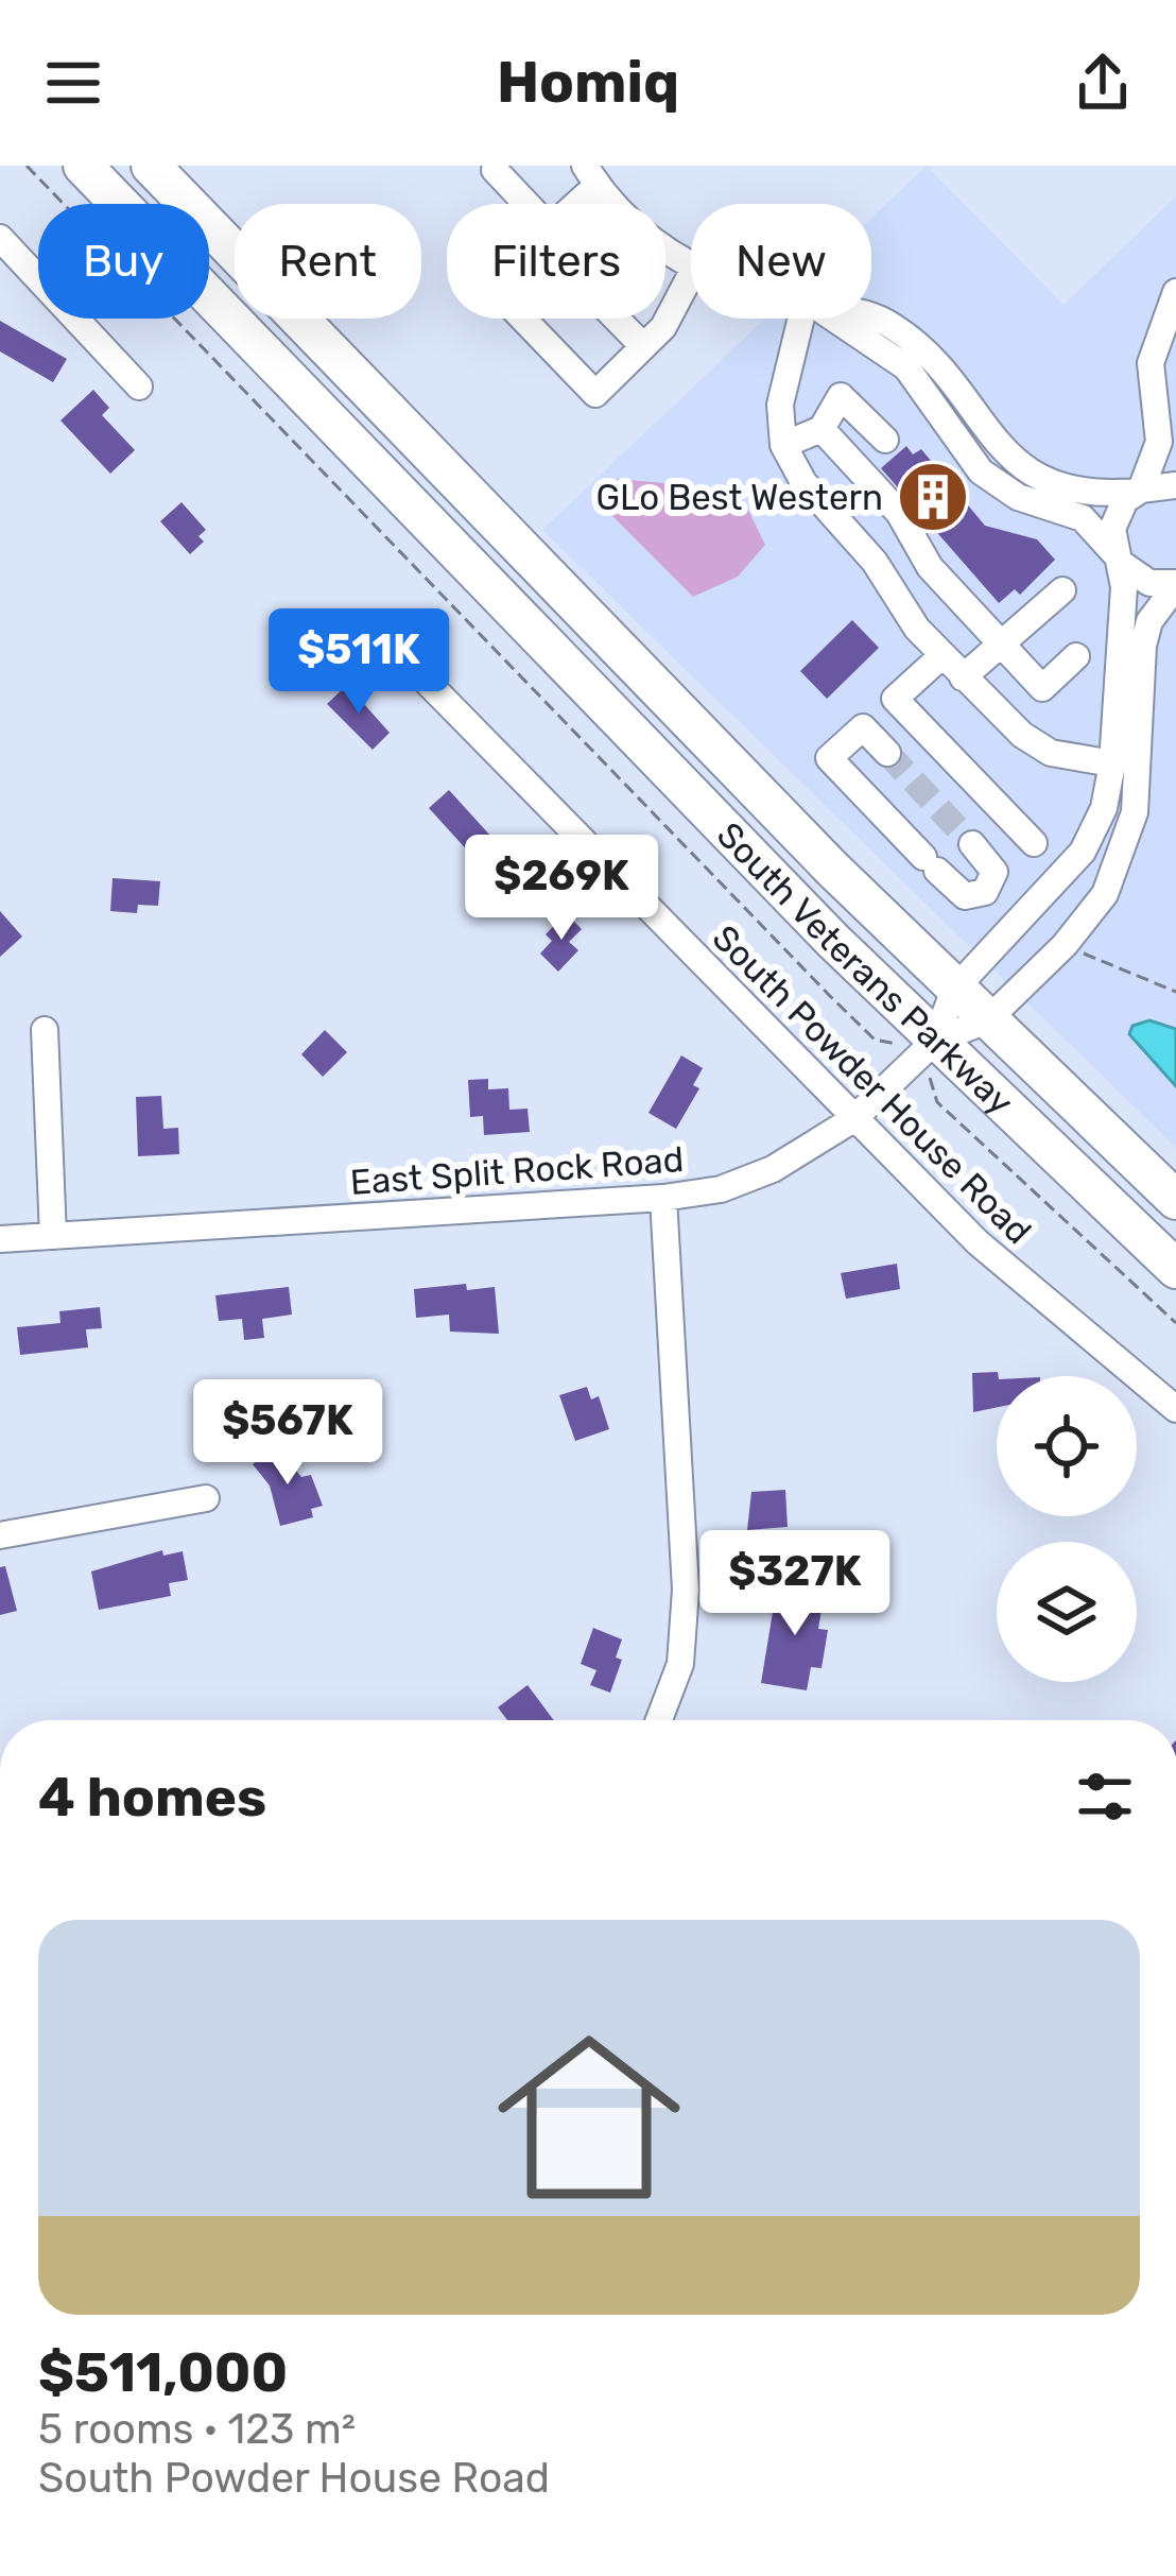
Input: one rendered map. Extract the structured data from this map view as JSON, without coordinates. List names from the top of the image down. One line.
{"streets":{"highway":["South Veterans Parkway"],"street":["South Powder House Road","East Split Rock Road"]},"crossings":[["South Veterans Parkway","East Split Rock Road"],["South Powder House Road","East Split Rock Road"]],"places":{"building":["GLo Best Western"]},"page":{"header":"Homiq","chip":["Buy","Rent","Filters","New"],"price":["$511K","$269K","$567K","$327K"],"heading":"4 homes","list":[{"name":"$511,000","note":"5 rooms · 123 m² · South Powder House Road"}]}}
